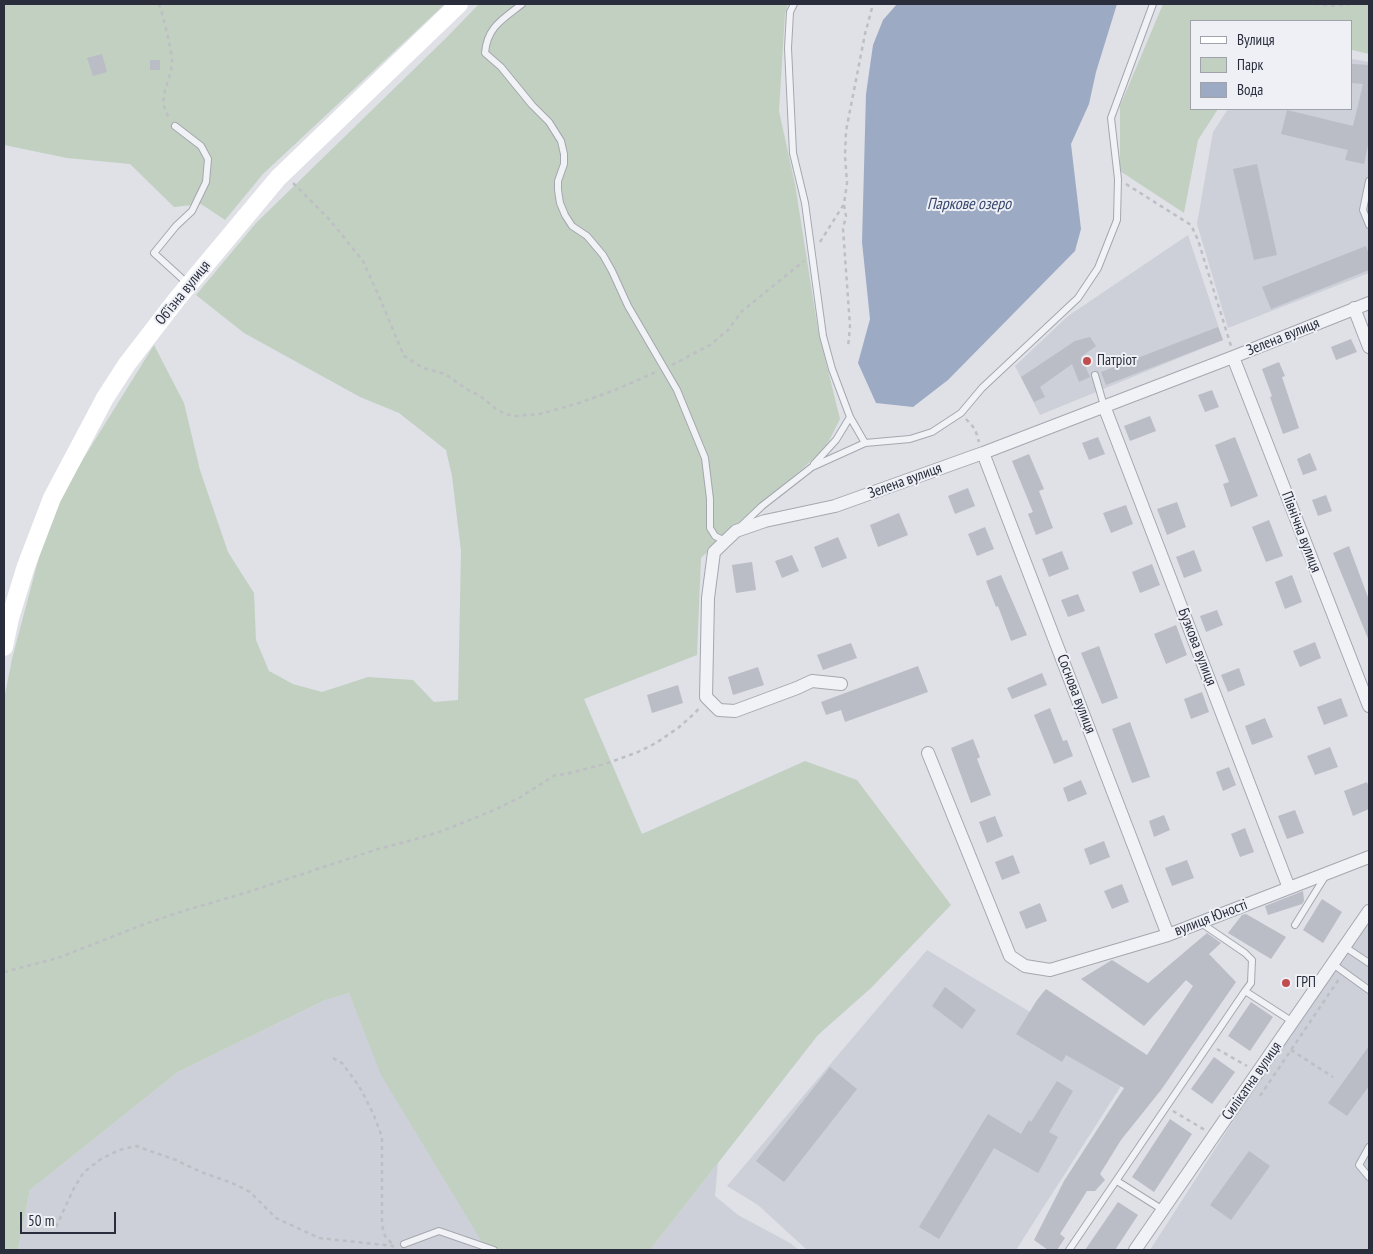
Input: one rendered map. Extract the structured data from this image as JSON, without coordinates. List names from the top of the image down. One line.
{"streets":{"main road":["Об’їзна вулиця"],"street":["Зелена вулиця","Північна вулиця","Бузкова вулиця","Соснова вулиця","вулиця Юності","Силікатна вулиця"]},"crossings":[["Зелена вулиця","Північна вулиця"],["Зелена вулиця","Бузкова вулиця"],["Зелена вулиця","Соснова вулиця"],["Бузкова вулиця","вулиця Юності"],["Соснова вулиця","вулиця Юності"]],"water":["Паркове озеро"],"places":["Патріот","ГРП"],"legend":["Вулиця","Парк","Вода"],"scale_bar":"50 m"}
